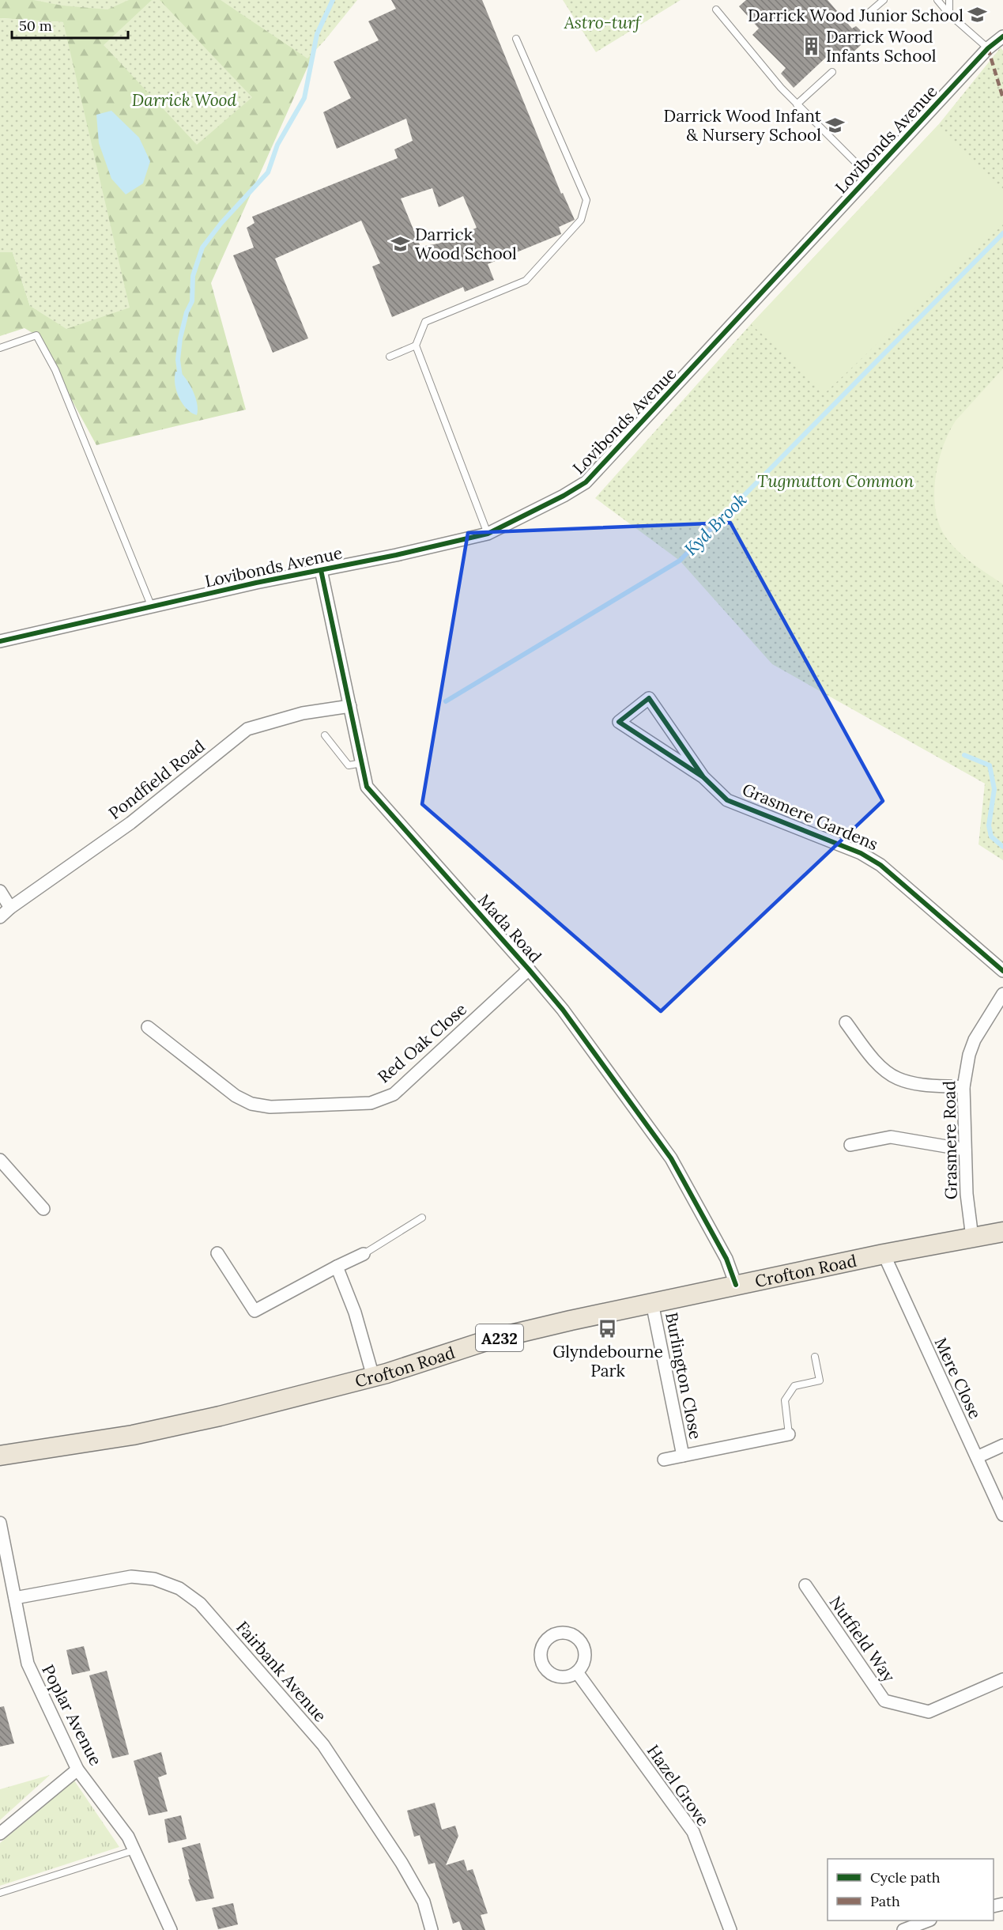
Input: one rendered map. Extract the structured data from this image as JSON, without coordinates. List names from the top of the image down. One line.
{"streets":{"main road":["Crofton Road","A232"],"street":["Lovibonds Avenue","Pondfield Road","Grasmere Gardens","Mada Road","Red Oak Close","Grasmere Road","Burlington Close","Mere Close","Nutfield Way","Fairbank Avenue","Poplar Avenue","Hazel Grove"]},"crossings":[["Lovibonds Avenue","Mada Road"],["Pondfield Road","Mada Road"],["Mada Road","Red Oak Close"],["Mada Road","Crofton Road"],["Grasmere Road","Crofton Road"],["Crofton Road","Burlington Close"],["Crofton Road","Mere Close"],["Fairbank Avenue","Poplar Avenue"]],"water":["Kyd Brook"],"parks":["Astro-turf","Darrick Wood","Tugmutton Common"],"places":{"school or university":["Darrick Wood Junior School","Darrick Wood Infant & Nursery School","Darrick Wood School"],"building":["Darrick Wood Infants School"],"bus stop":["Glyndebourne Park"]},"legend":["Cycle path","Path"],"scale_bar":"50 m"}
